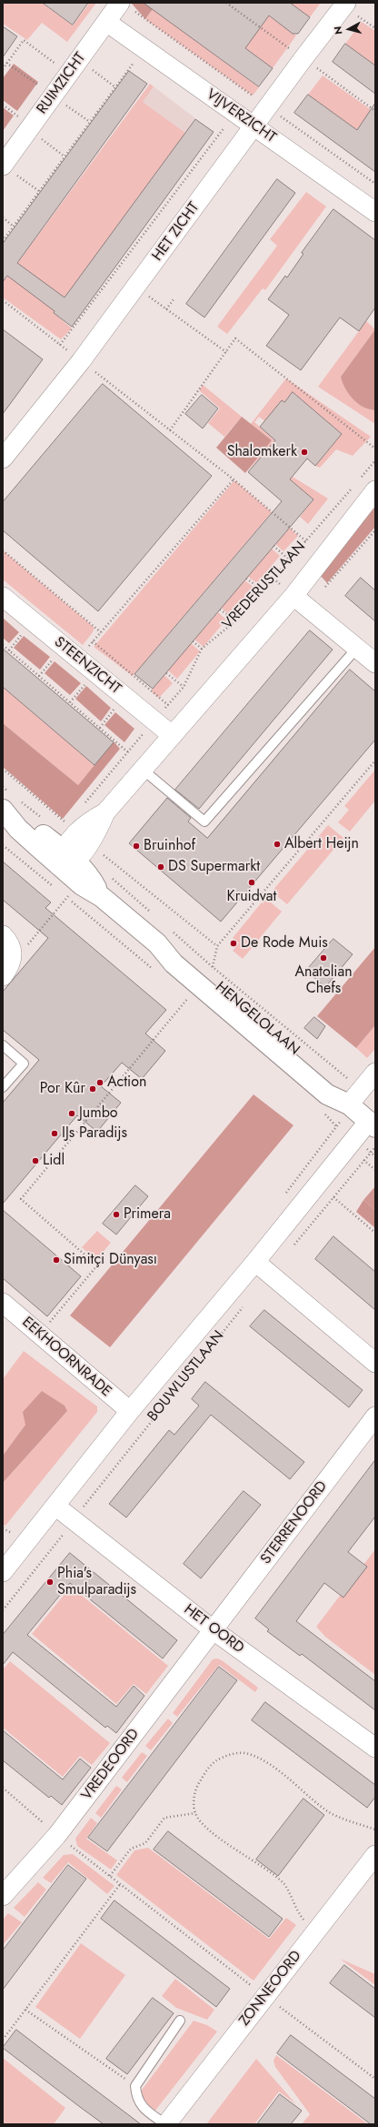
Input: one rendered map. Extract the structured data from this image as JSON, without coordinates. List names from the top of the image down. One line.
{"streets":{"street":["RUIMZICHT","VIJVERZICHT","HET ZICHT","VREDERUSTLAAN","STEENZICHT","HENGELOLAAN","EEKHOORNRADE","BOUWLUSTLAAN","STERRENOORD","HET OORD","VREDEOORD","ZONNEOORD"]},"crossings":[["RUIMZICHT","VIJVERZICHT"],["VIJVERZICHT","HET ZICHT"],["VREDERUSTLAAN","STEENZICHT"],["VREDERUSTLAAN","HENGELOLAAN"],["HENGELOLAAN","BOUWLUSTLAAN"],["EEKHOORNRADE","BOUWLUSTLAAN"],["BOUWLUSTLAAN","HET OORD"],["STERRENOORD","HET OORD"],["STERRENOORD","VREDEOORD"],["HET OORD","VREDEOORD"]],"places":["Shalomkerk","Albert Heijn","Bruinhof","DS Supermarkt","Kruidvat","De Rode Muis","Anatolian Chefs","Action","Por Kûr","Jumbo","IJs Paradijs","Lidl","Primera","Simitçi Dünyası","Phia's Smulparadijs"],"north":"left"}
